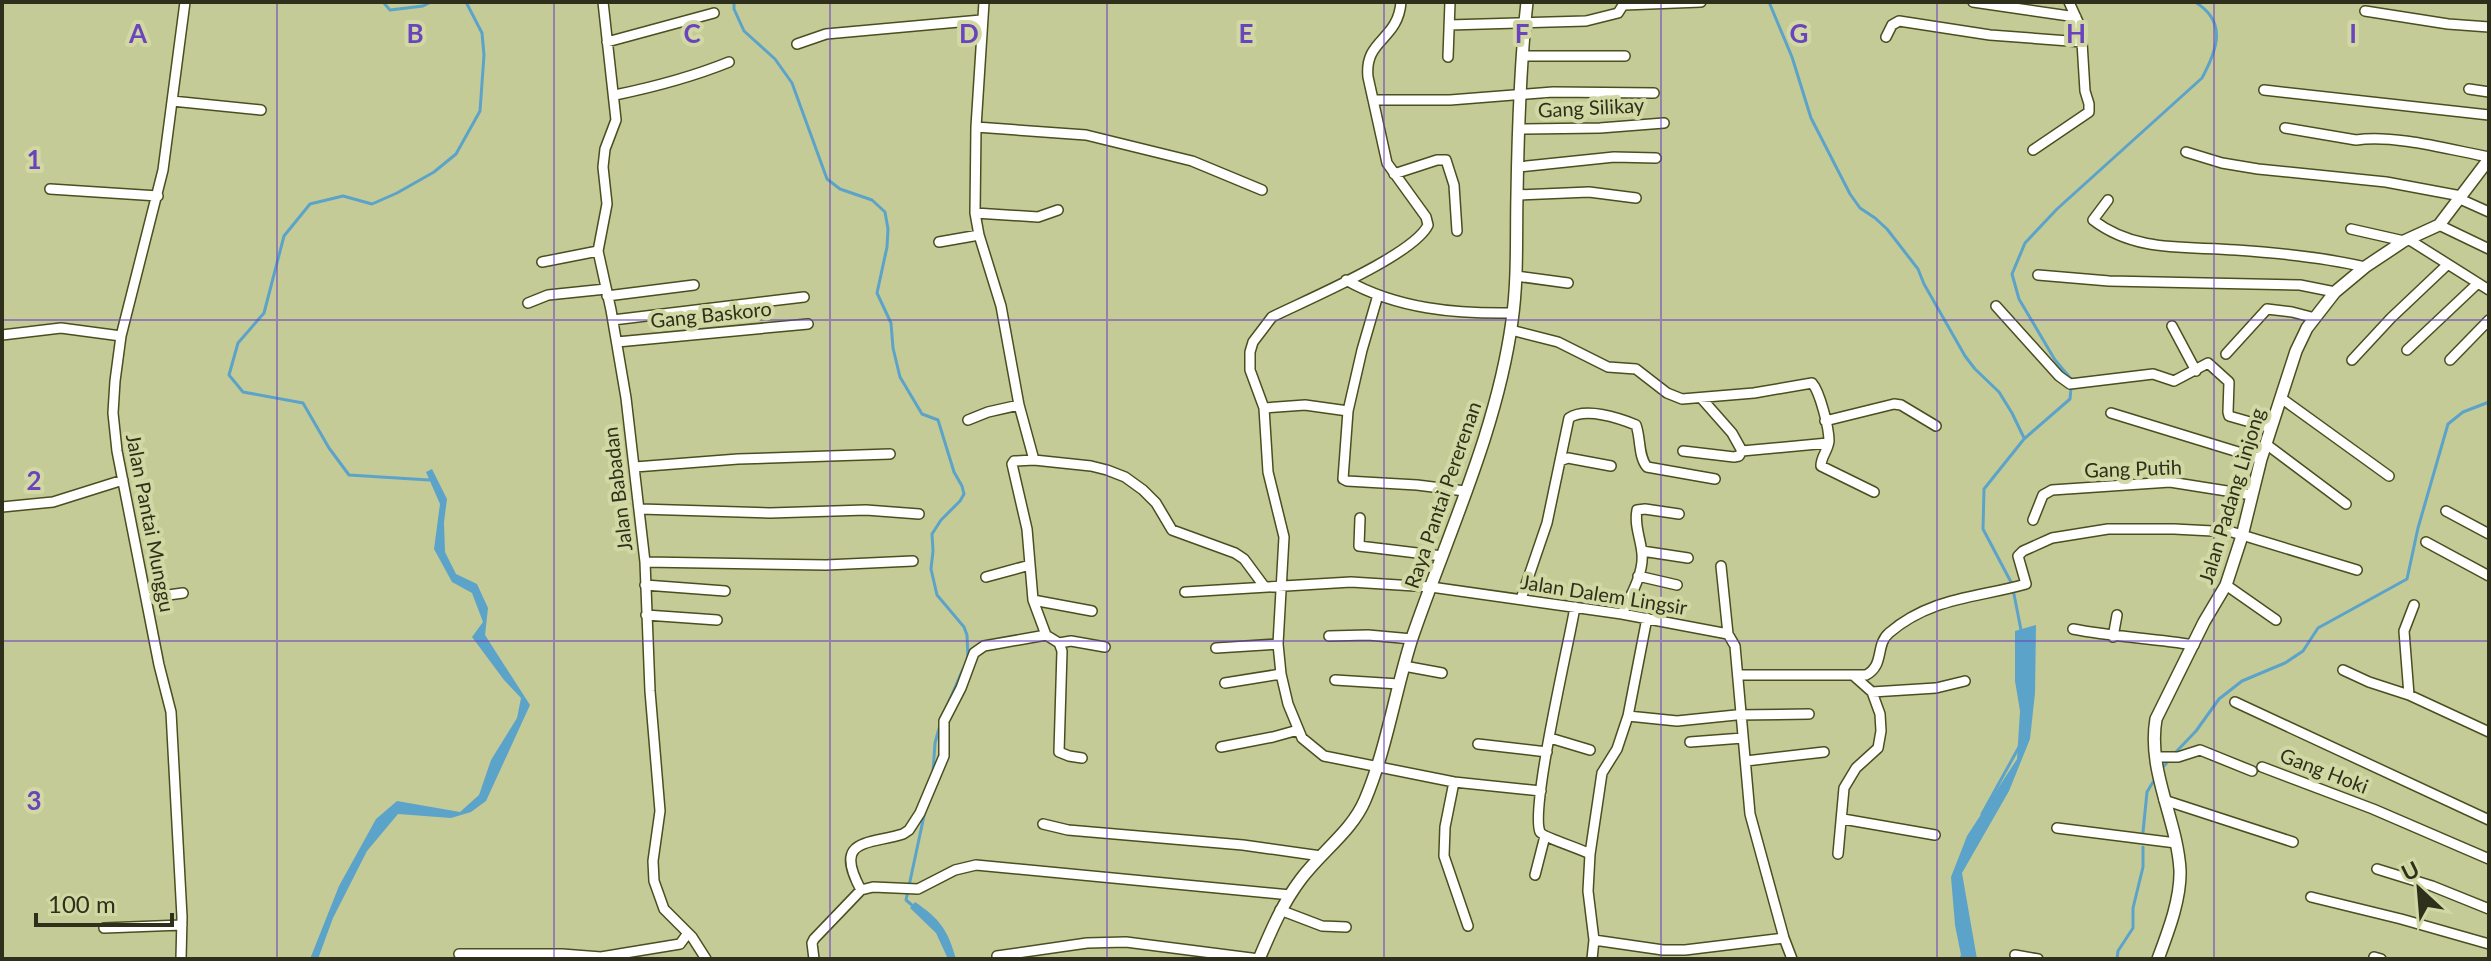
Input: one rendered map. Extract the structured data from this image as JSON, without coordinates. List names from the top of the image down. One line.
{"streets":{"street":["Gang Silikay","Gang Baskoro","Gang Putih","Jalan Babadan","Raya Pantai Pererenan","Jalan Padang Linjong","Jalan Pantai Munggu","Jalan Dalem Lingsir","Gang Hoki"]},"crossings":[["Gang Silikay","Raya Pantai Pererenan"],["Gang Baskoro","Jalan Babadan"],["Gang Putih","Jalan Padang Linjong"],["Raya Pantai Pererenan","Jalan Dalem Lingsir"],["Jalan Padang Linjong","Gang Hoki"]],"scale_bar":"100 m","north":"top left","grid":{"columns":["A","B","C","D","E","F","G","H","I"],"rows":["1","2","3"]}}
